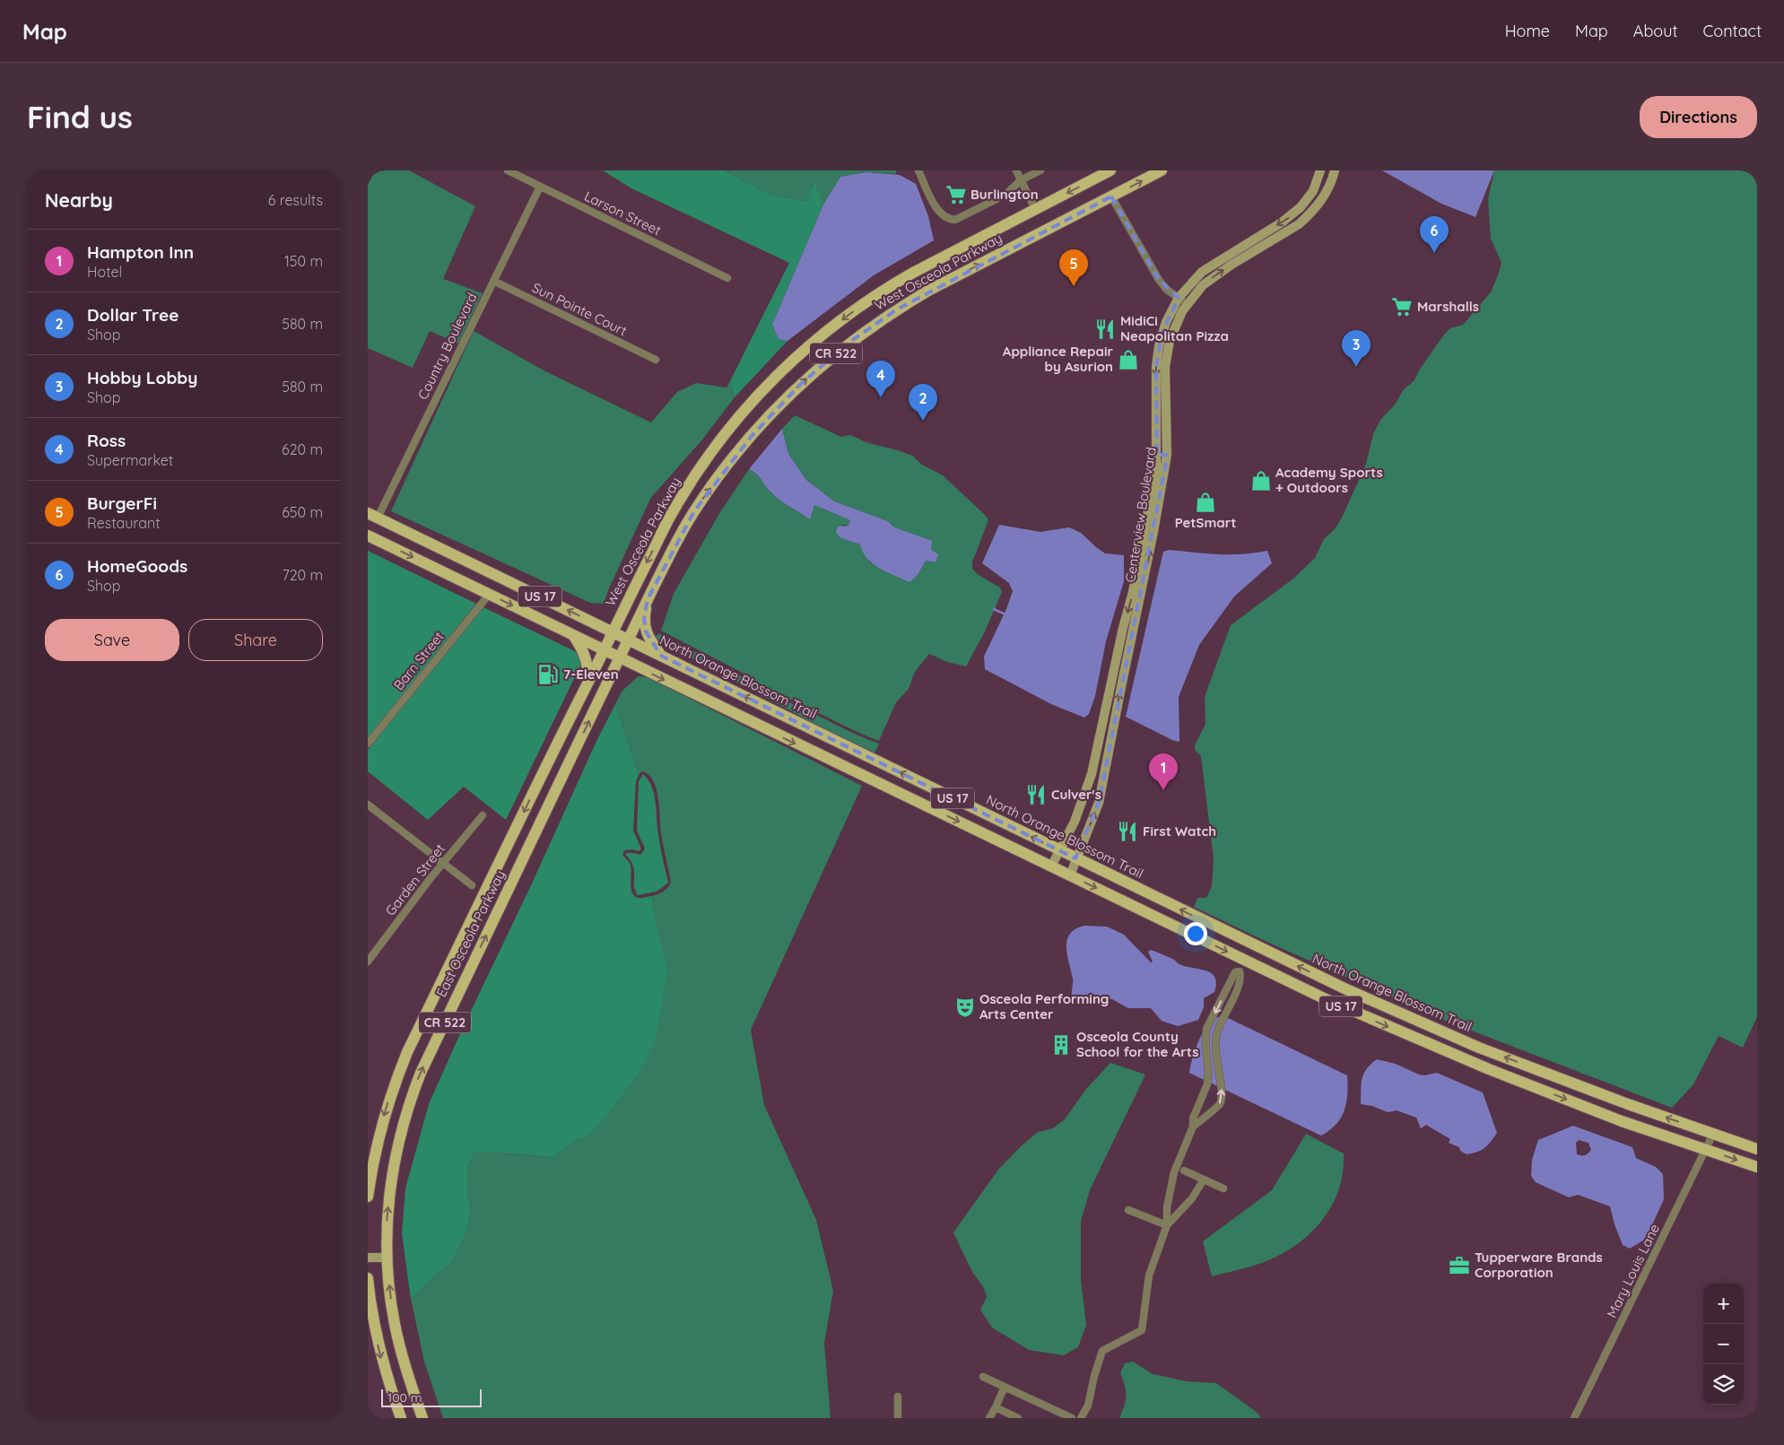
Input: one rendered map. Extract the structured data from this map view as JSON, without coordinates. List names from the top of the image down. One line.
{"streets":{"main road":["West Osceola Parkway","CR 522","US 17","North Orange Blossom Trail","East Osceola Parkway"],"street":["Larson Street","Sun Pointe Court","Country Boulevard","Centerview Boulevard","Barn Street","Garden Street","Mary Louis Lane"]},"crossings":[["Larson Street","Country Boulevard"],["West Osceola Parkway","CR 522"],["West Osceola Parkway","North Orange Blossom Trail"],["Sun Pointe Court","Country Boulevard"],["Country Boulevard","North Orange Blossom Trail"],["CR 522","US 17"],["CR 522","North Orange Blossom Trail"],["CR 522","East Osceola Parkway"],["Centerview Boulevard","US 17"],["Centerview Boulevard","North Orange Blossom Trail"],["US 17","Barn Street"],["US 17","North Orange Blossom Trail"],["US 17","East Osceola Parkway"],["US 17","Mary Louis Lane"],["North Orange Blossom Trail","Mary Louis Lane"]],"places":{"supermarket":["Burlington","Marshalls"],"restaurant":["MidiCi Neapolitan Pizza","Culver's","First Watch"],"shop":["Appliance Repair by Asurion","Academy Sports + Outdoors","PetSmart"],"fuel station":["7-Eleven"],"theatre":["Osceola Performing Arts Center"],"building":["Osceola County School for the Arts"],"office":["Tupperware Brands Corporation"]},"scale_bar":"100 m","page":{"header":"Map","nav":["Home","Map","About","Contact"],"buttons":["Directions",["Save","Share"]],"title":"Find us","heading":["Nearby","6 results"],"pins":["6","5","3","4","2","1"],"list":[{"mark":"1","name":"Hampton Inn","note":"Hotel","value":"150 m"},{"mark":"2","name":"Dollar Tree","note":"Shop","value":"580 m"},{"mark":"3","name":"Hobby Lobby","note":"Shop","value":"580 m"},{"mark":"4","name":"Ross","note":"Supermarket","value":"620 m"},{"mark":"5","name":"BurgerFi","note":"Restaurant","value":"650 m"},{"mark":"6","name":"HomeGoods","note":"Shop","value":"720 m"}],"map_buttons":["+","−"],"scale":"100 m"}}
